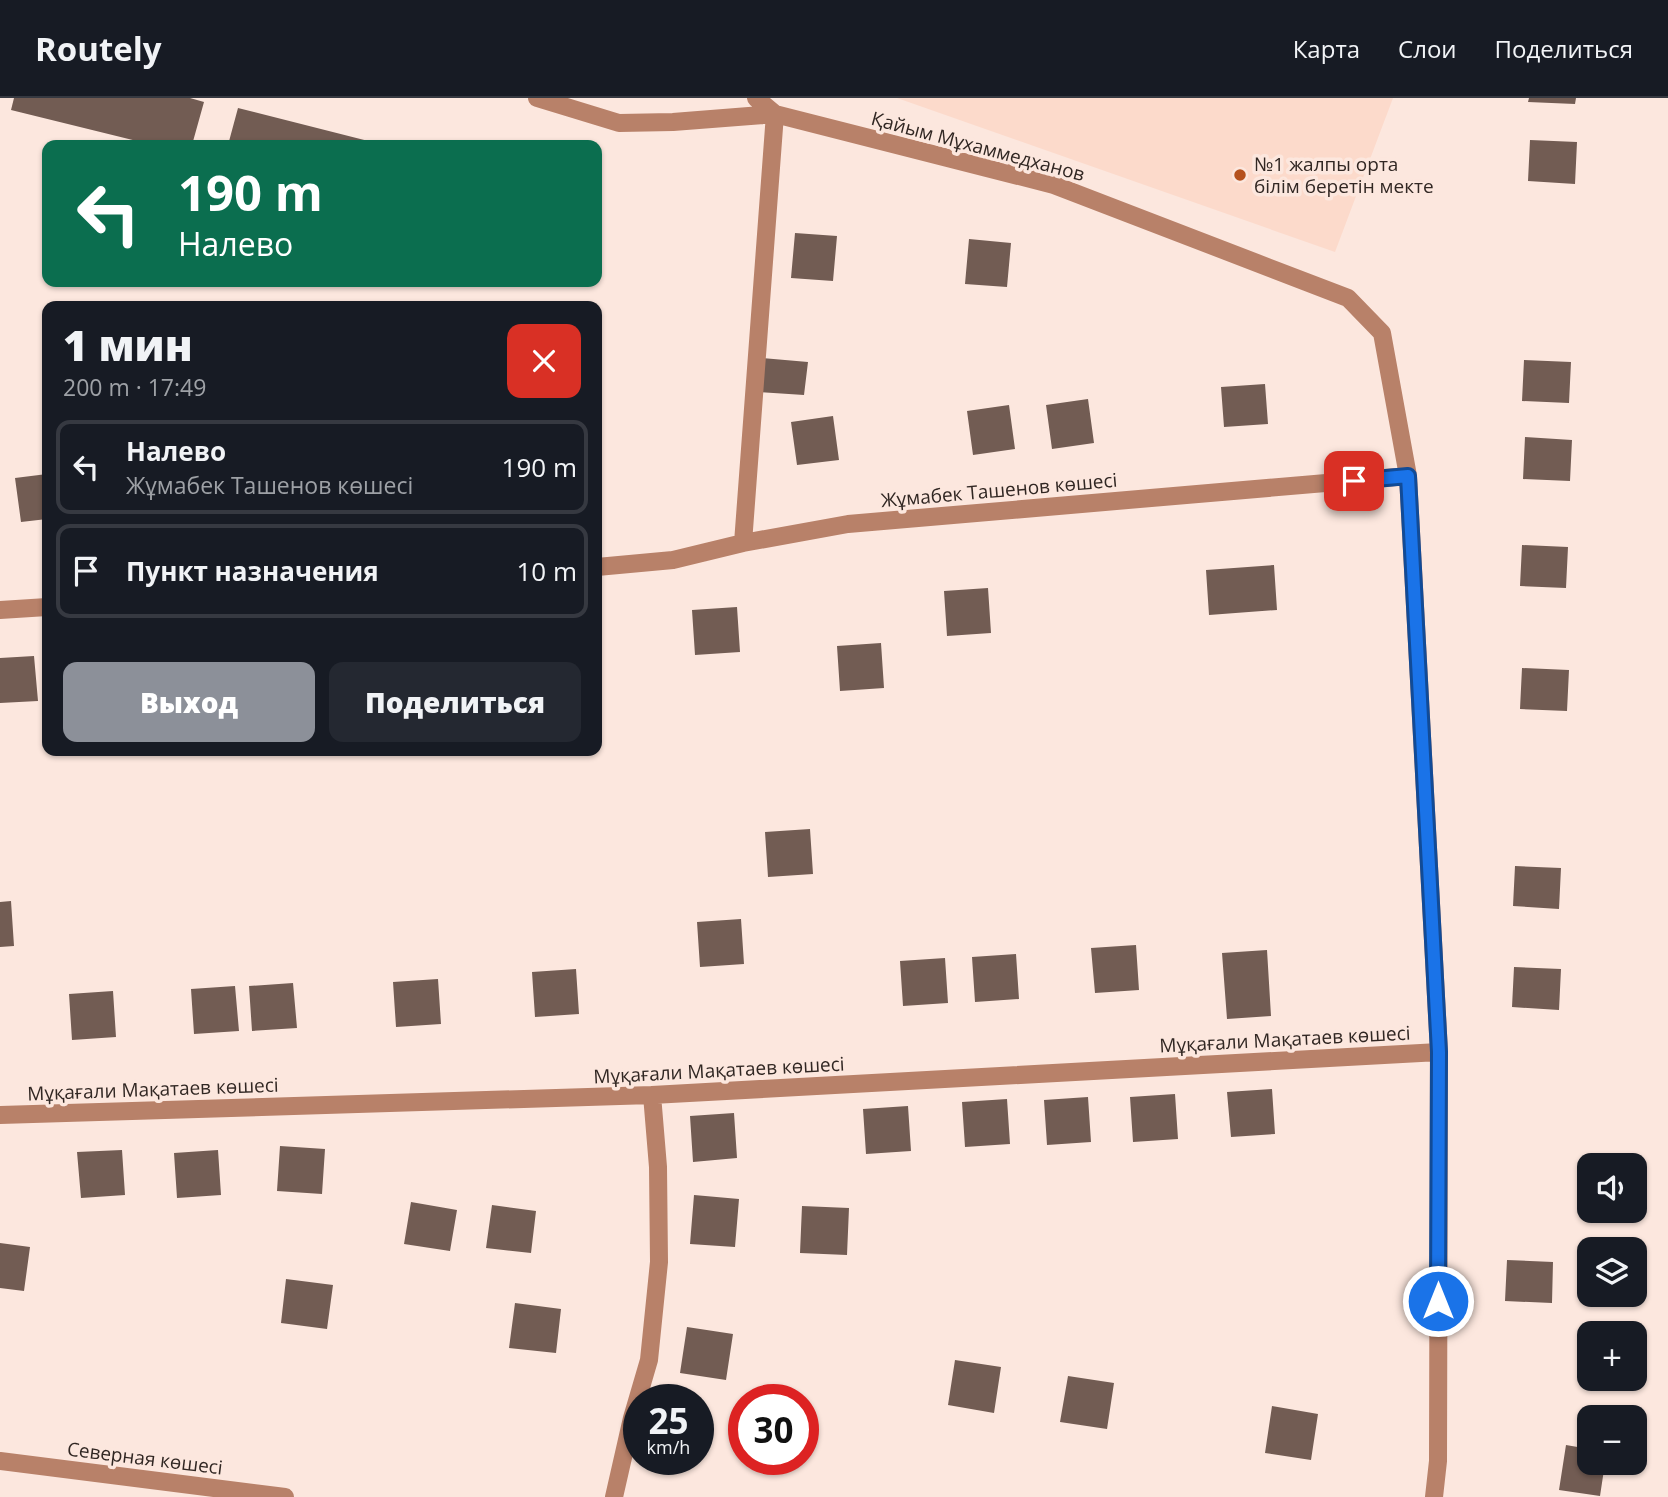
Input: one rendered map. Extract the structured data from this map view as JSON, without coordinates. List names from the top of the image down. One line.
{"streets":{"street":["Қайым Мұхаммедханов","Жұмабек Ташенов көшесі","Мұқағали Мақатаев көшесі","Северная көшесі"]},"crossings":[["Қайым Мұхаммедханов","Жұмабек Ташенов көшесі"]],"places":["№1 жалпы орта білім беретін мекте"],"page":{"header":"Routely","nav":["Карта","Слои","Поделиться"],"turn":["190 m","Налево"],"heading":["1 мин","200 m · 17:49"],"list":[{"name":"Налево","note":"Жұмабек Ташенов көшесі","value":"190 m"},{"name":"Пункт назначения","value":"10 m"}],"buttons":["Выход","Поделиться"],"map_buttons":["+","−"],"speed":"25 km/h","limit":"30"}}
